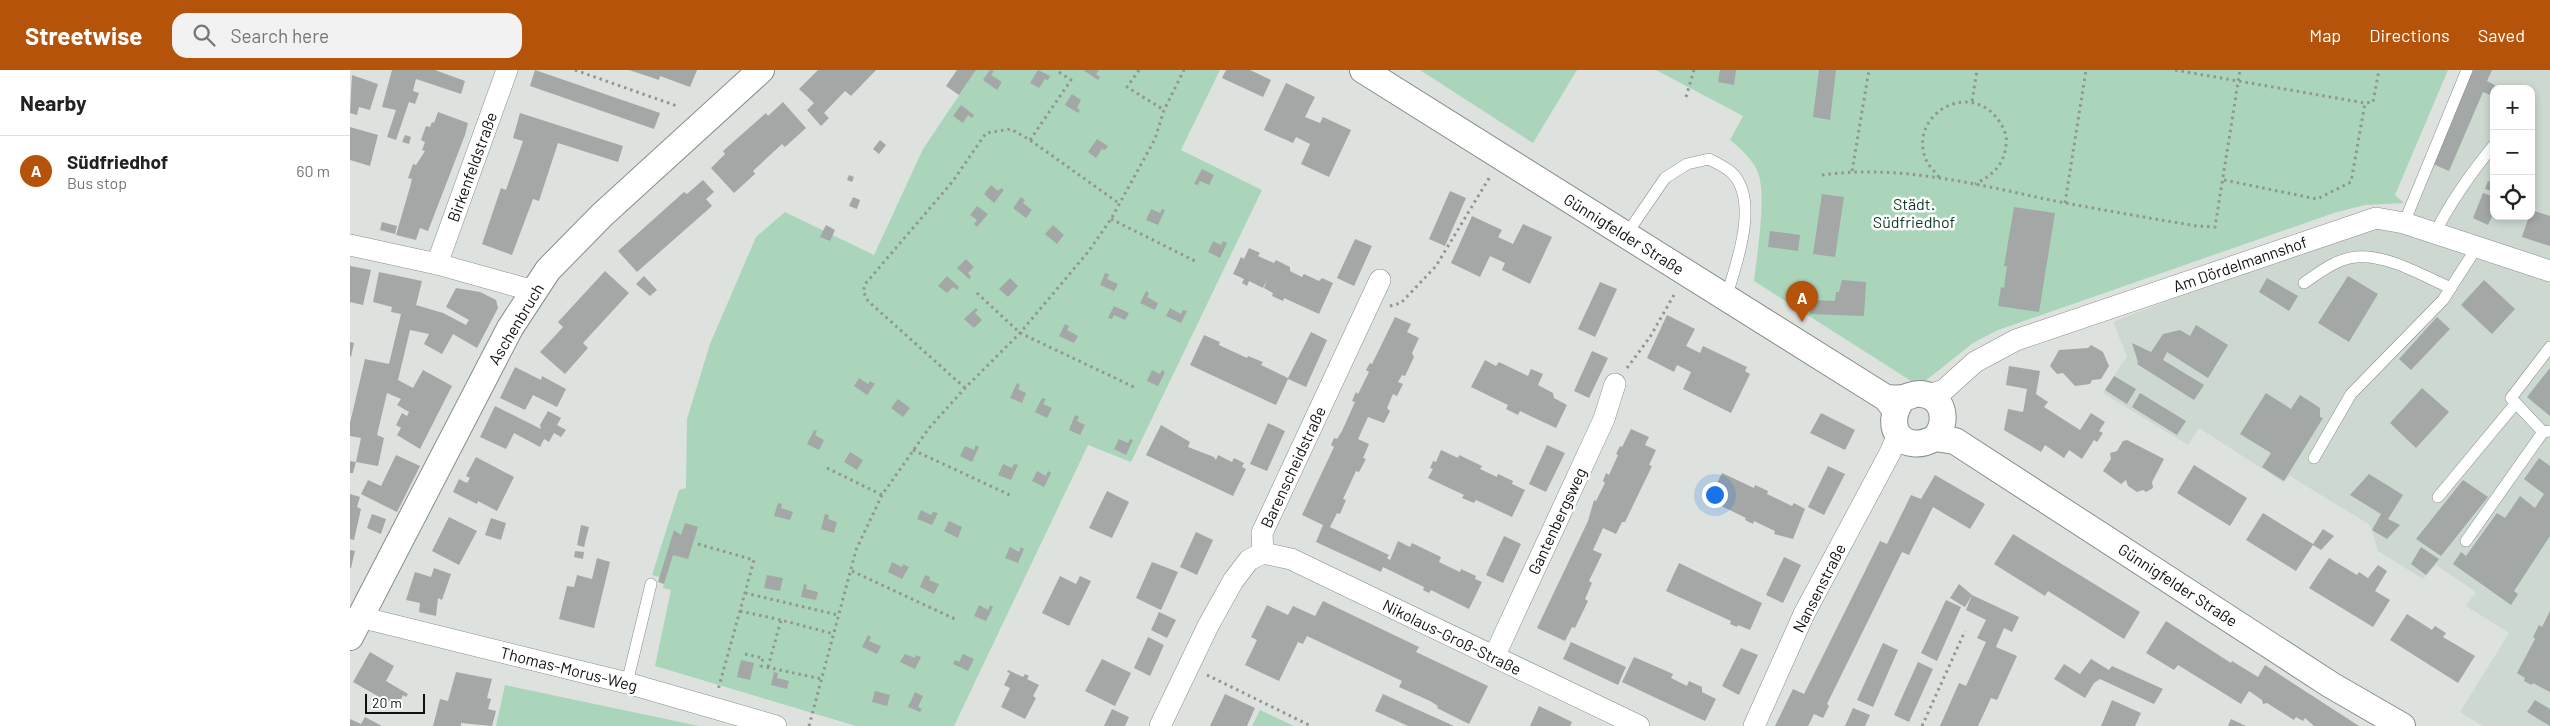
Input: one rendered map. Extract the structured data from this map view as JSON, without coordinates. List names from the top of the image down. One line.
{"streets":{"street":["Birkenfeldstraße","Günnigfelder Straße","Am Dördelmannshof","Aschenbruch","Barenscheidstraße","Gantenbergsweg","Nansenstraße","Nikolaus-Groß-Straße","Thomas-Morus-Weg"]},"crossings":[["Günnigfelder Straße","Am Dördelmannshof"],["Günnigfelder Straße","Nansenstraße"],["Aschenbruch","Thomas-Morus-Weg"],["Barenscheidstraße","Nikolaus-Groß-Straße"],["Gantenbergsweg","Nikolaus-Groß-Straße"]],"parks":["Städt. Südfriedhof"],"scale_bar":"20 m","page":{"header":"Streetwise","search":"Search here","nav":["Map","Directions","Saved"],"heading":"Nearby","map_buttons":["+","−"],"list":[{"mark":"A","name":"Südfriedhof","note":"Bus stop","value":"60 m"}],"pins":"A","scale":"20 m"}}
